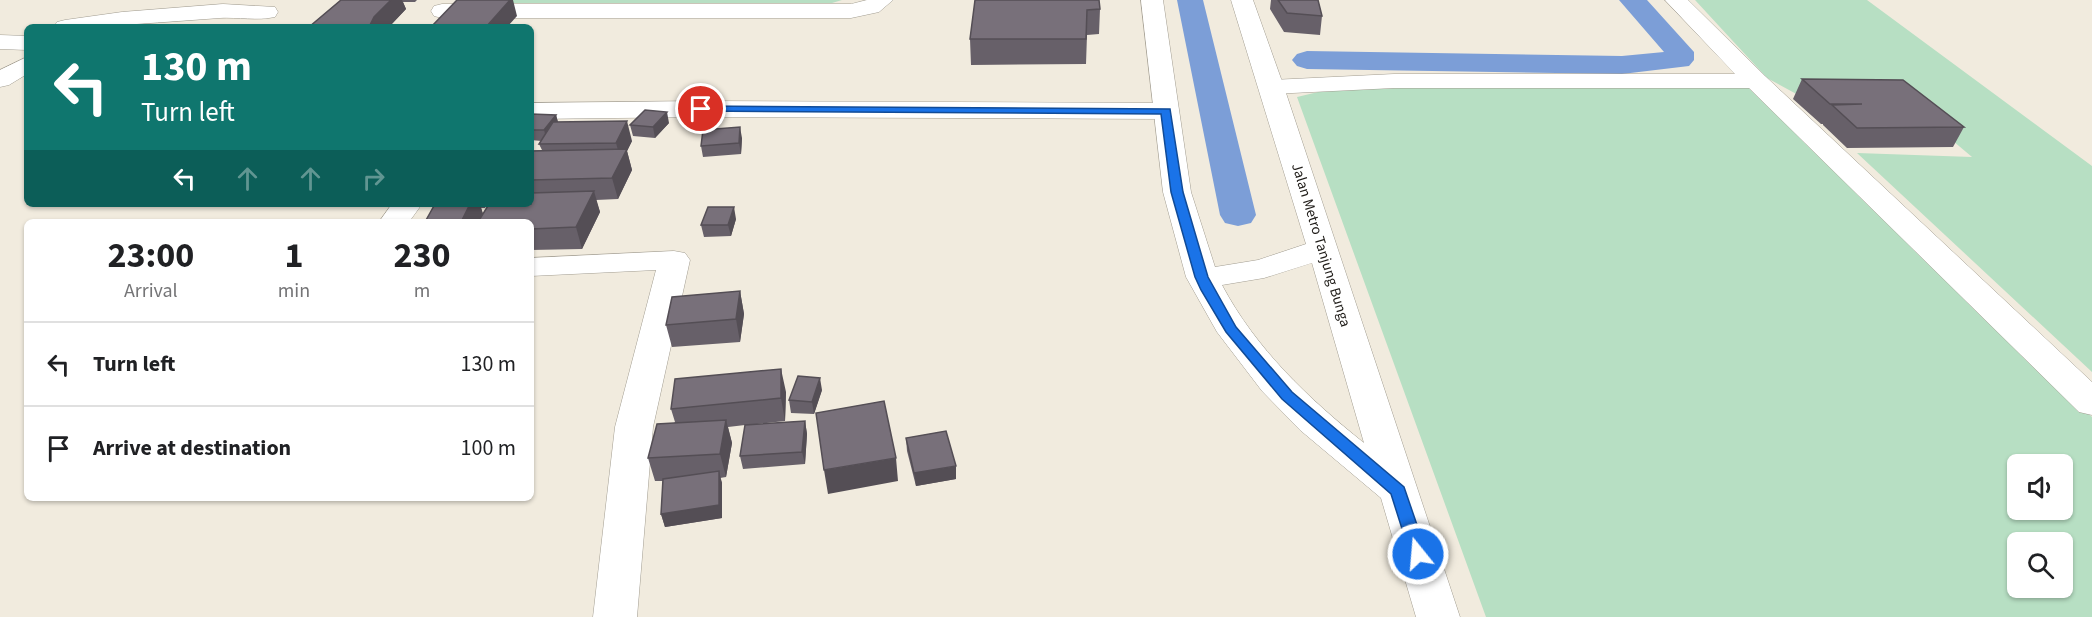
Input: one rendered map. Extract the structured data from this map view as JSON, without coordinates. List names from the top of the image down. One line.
{"streets":{"street":["Jalan Metro Tanjung Bunga"]},"page":{"turn":["130 m","Turn left"],"eta":["23:00","Arrival","1","min","230","m"],"list":[{"name":"Turn left","value":"130 m"},{"name":"Arrive at destination","value":"100 m"}]}}
